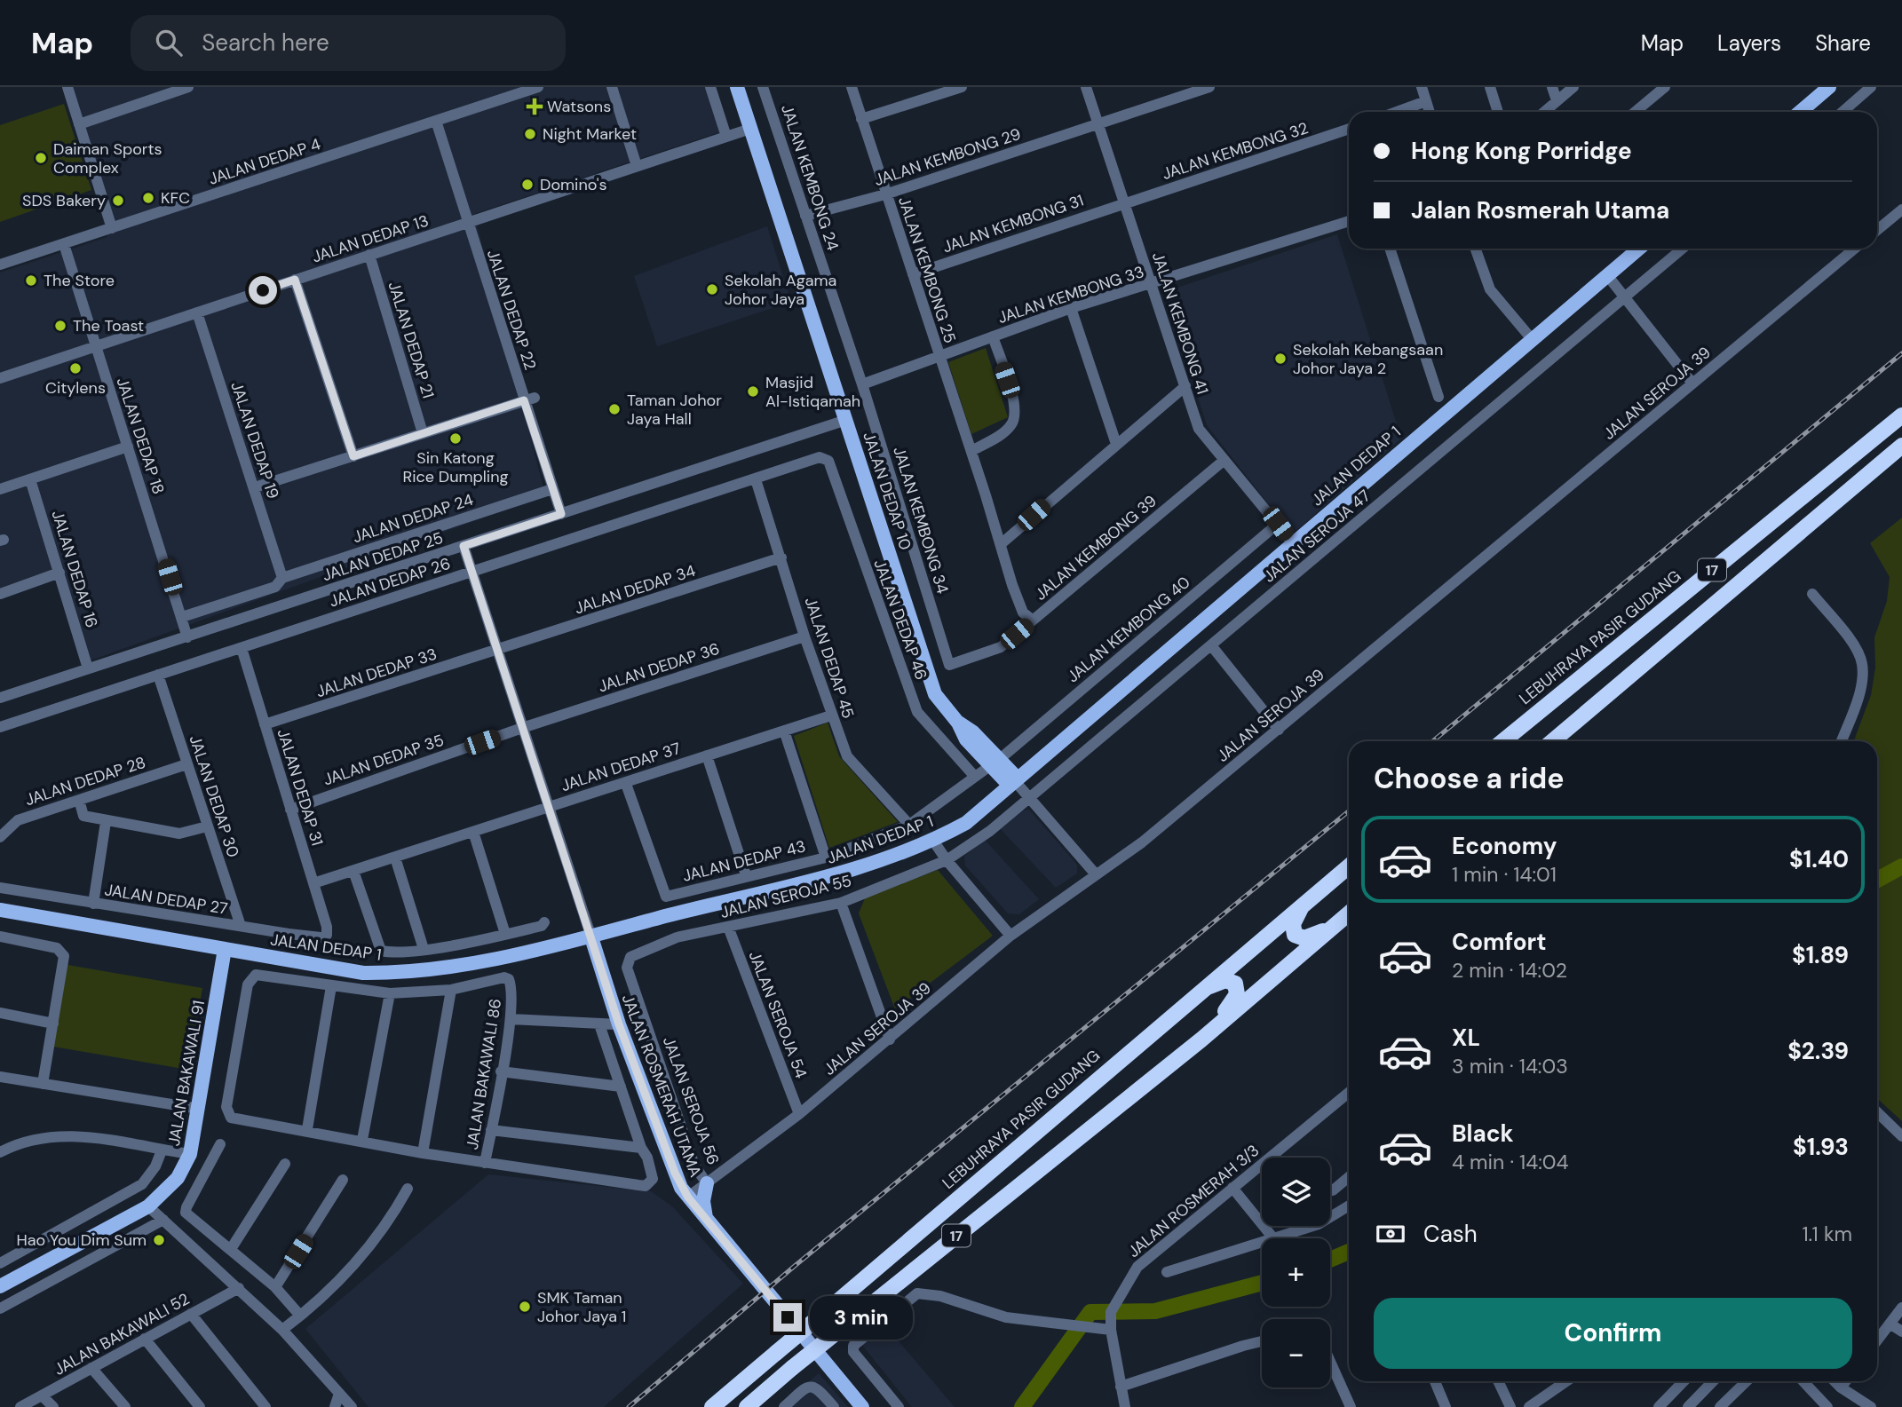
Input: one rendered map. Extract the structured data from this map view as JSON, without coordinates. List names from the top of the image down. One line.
{"streets":{"highway":["17","LEBUHRAYA PASIR GUDANG"],"main road":["JALAN DEDAP 1","JALAN DEDAP 10","JALAN BAKAWALI 91","JALAN ROSMERAH UTAMA"],"street":["JALAN KEMBONG 32","JALAN KEMBONG 29","JALAN DEDAP 4","JALAN KEMBONG 24","JALAN KEMBONG 31","JALAN DEDAP 13","JALAN KEMBONG 25","JALAN KEMBONG 33","JALAN DEDAP 22","JALAN KEMBONG 41","JALAN DEDAP 21","JALAN SEROJA 39","JALAN DEDAP 18","JALAN DEDAP 19","JALAN DEDAP 24","JALAN KEMBONG 34","JALAN SEROJA 47","JALAN KEMBONG 39","JALAN DEDAP 25","JALAN DEDAP 16","JALAN DEDAP 26","JALAN DEDAP 34","JALAN DEDAP 46","JALAN KEMBONG 40","JALAN DEDAP 45","JALAN DEDAP 36","JALAN DEDAP 33","JALAN DEDAP 35","JALAN DEDAP 37","JALAN DEDAP 28","JALAN DEDAP 31","JALAN DEDAP 30","JALAN DEDAP 43","JALAN SEROJA 55","JALAN DEDAP 27","JALAN SEROJA 54","JALAN BAKAWALI 86","JALAN SEROJA 56","JALAN ROSMERAH 3/3","JALAN BAKAWALI 52"]},"crossings":[["JALAN KEMBONG 32","JALAN KEMBONG 31"],["JALAN KEMBONG 32","JALAN KEMBONG 41"],["JALAN KEMBONG 29","JALAN KEMBONG 24"],["JALAN KEMBONG 29","JALAN KEMBONG 25"],["JALAN KEMBONG 29","JALAN KEMBONG 41"],["JALAN DEDAP 4","JALAN DEDAP 22"],["JALAN DEDAP 4","JALAN DEDAP 18"],["JALAN KEMBONG 24","JALAN KEMBONG 33"],["JALAN KEMBONG 24","JALAN KEMBONG 34"],["JALAN KEMBONG 31","JALAN KEMBONG 25"],["JALAN KEMBONG 31","JALAN KEMBONG 41"],["JALAN DEDAP 13","JALAN DEDAP 22"],["JALAN DEDAP 13","JALAN DEDAP 21"],["JALAN DEDAP 13","JALAN DEDAP 18"],["JALAN DEDAP 13","JALAN DEDAP 19"],["JALAN DEDAP 13","JALAN DEDAP 10"],["JALAN KEMBONG 25","JALAN KEMBONG 33"],["JALAN KEMBONG 25","JALAN KEMBONG 39"],["JALAN KEMBONG 33","JALAN KEMBONG 41"],["JALAN KEMBONG 33","JALAN KEMBONG 34"],["JALAN DEDAP 22","JALAN DEDAP 24"],["JALAN DEDAP 22","JALAN DEDAP 25"],["JALAN KEMBONG 41","JALAN DEDAP 1"],["JALAN KEMBONG 41","JALAN KEMBONG 39"],["JALAN KEMBONG 41","JALAN KEMBONG 40"],["JALAN SEROJA 39","JALAN SEROJA 54"],["JALAN SEROJA 39","JALAN ROSMERAH UTAMA"],["JALAN SEROJA 39","JALAN SEROJA 56"],["JALAN DEDAP 18","JALAN DEDAP 24"],["JALAN DEDAP 18","JALAN DEDAP 25"],["JALAN DEDAP 19","JALAN DEDAP 24"],["JALAN DEDAP 1","JALAN DEDAP 10"],["JALAN DEDAP 1","JALAN BAKAWALI 91"],["JALAN DEDAP 1","JALAN ROSMERAH UTAMA"],["JALAN DEDAP 10","JALAN DEDAP 25"],["JALAN DEDAP 10","JALAN KEMBONG 40"],["JALAN DEDAP 10","JALAN DEDAP 43"],["JALAN KEMBONG 34","JALAN KEMBONG 39"],["JALAN SEROJA 47","JALAN SEROJA 55"],["JALAN DEDAP 25","JALAN DEDAP 16"],["JALAN DEDAP 26","JALAN DEDAP 46"],["JALAN DEDAP 26","JALAN DEDAP 45"],["JALAN DEDAP 26","JALAN DEDAP 31"],["JALAN DEDAP 26","JALAN DEDAP 30"],["JALAN DEDAP 34","JALAN DEDAP 45"],["JALAN DEDAP 34","JALAN DEDAP 33"],["JALAN DEDAP 46","JALAN DEDAP 43"],["JALAN KEMBONG 40","JALAN DEDAP 43"],["JALAN DEDAP 45","JALAN DEDAP 36"],["JALAN DEDAP 45","JALAN DEDAP 37"],["JALAN DEDAP 45","JALAN DEDAP 43"],["JALAN DEDAP 36","JALAN DEDAP 35"],["JALAN DEDAP 33","JALAN DEDAP 31"],["JALAN DEDAP 35","JALAN DEDAP 31"],["JALAN DEDAP 37","JALAN DEDAP 31"],["JALAN DEDAP 37","JALAN DEDAP 43"],["JALAN DEDAP 28","JALAN DEDAP 30"],["JALAN DEDAP 31","JALAN DEDAP 27"],["JALAN DEDAP 30","JALAN DEDAP 27"],["JALAN SEROJA 55","JALAN SEROJA 54"],["JALAN SEROJA 55","JALAN SEROJA 56"]],"places":{"health":["Watsons"],"other":["Night Market","Daiman Sports Complex","Domino's","KFC","SDS Bakery","The Store","Sekolah Agama Johor Jaya","The Toast","Sekolah Kebangsaan Johor Jaya 2","Citylens","Masjid Al-Istiqamah","Taman Johor Jaya Hall","Sin Katong Rice Dumpling","Hao You Dim Sum","SMK Taman Johor Jaya 1"]},"page":{"header":"Map","search":"Search here","nav":["Map","Layers","Share"],"banner":["Hong Kong Porridge","Jalan Rosmerah Utama"],"heading":"Choose a ride","list":[{"name":"Economy","note":"1 min · 14:01","value":"$1.40"},{"name":"Comfort","note":"2 min · 14:02","value":"$1.89"},{"name":"XL","note":"3 min · 14:03","value":"$2.39"},{"name":"Black","note":"4 min · 14:04","value":"$1.93"}],"map_buttons":["+","−"],"pay":["Cash","1.1 km"],"buttons":"Confirm","bubble":"3 min"}}
